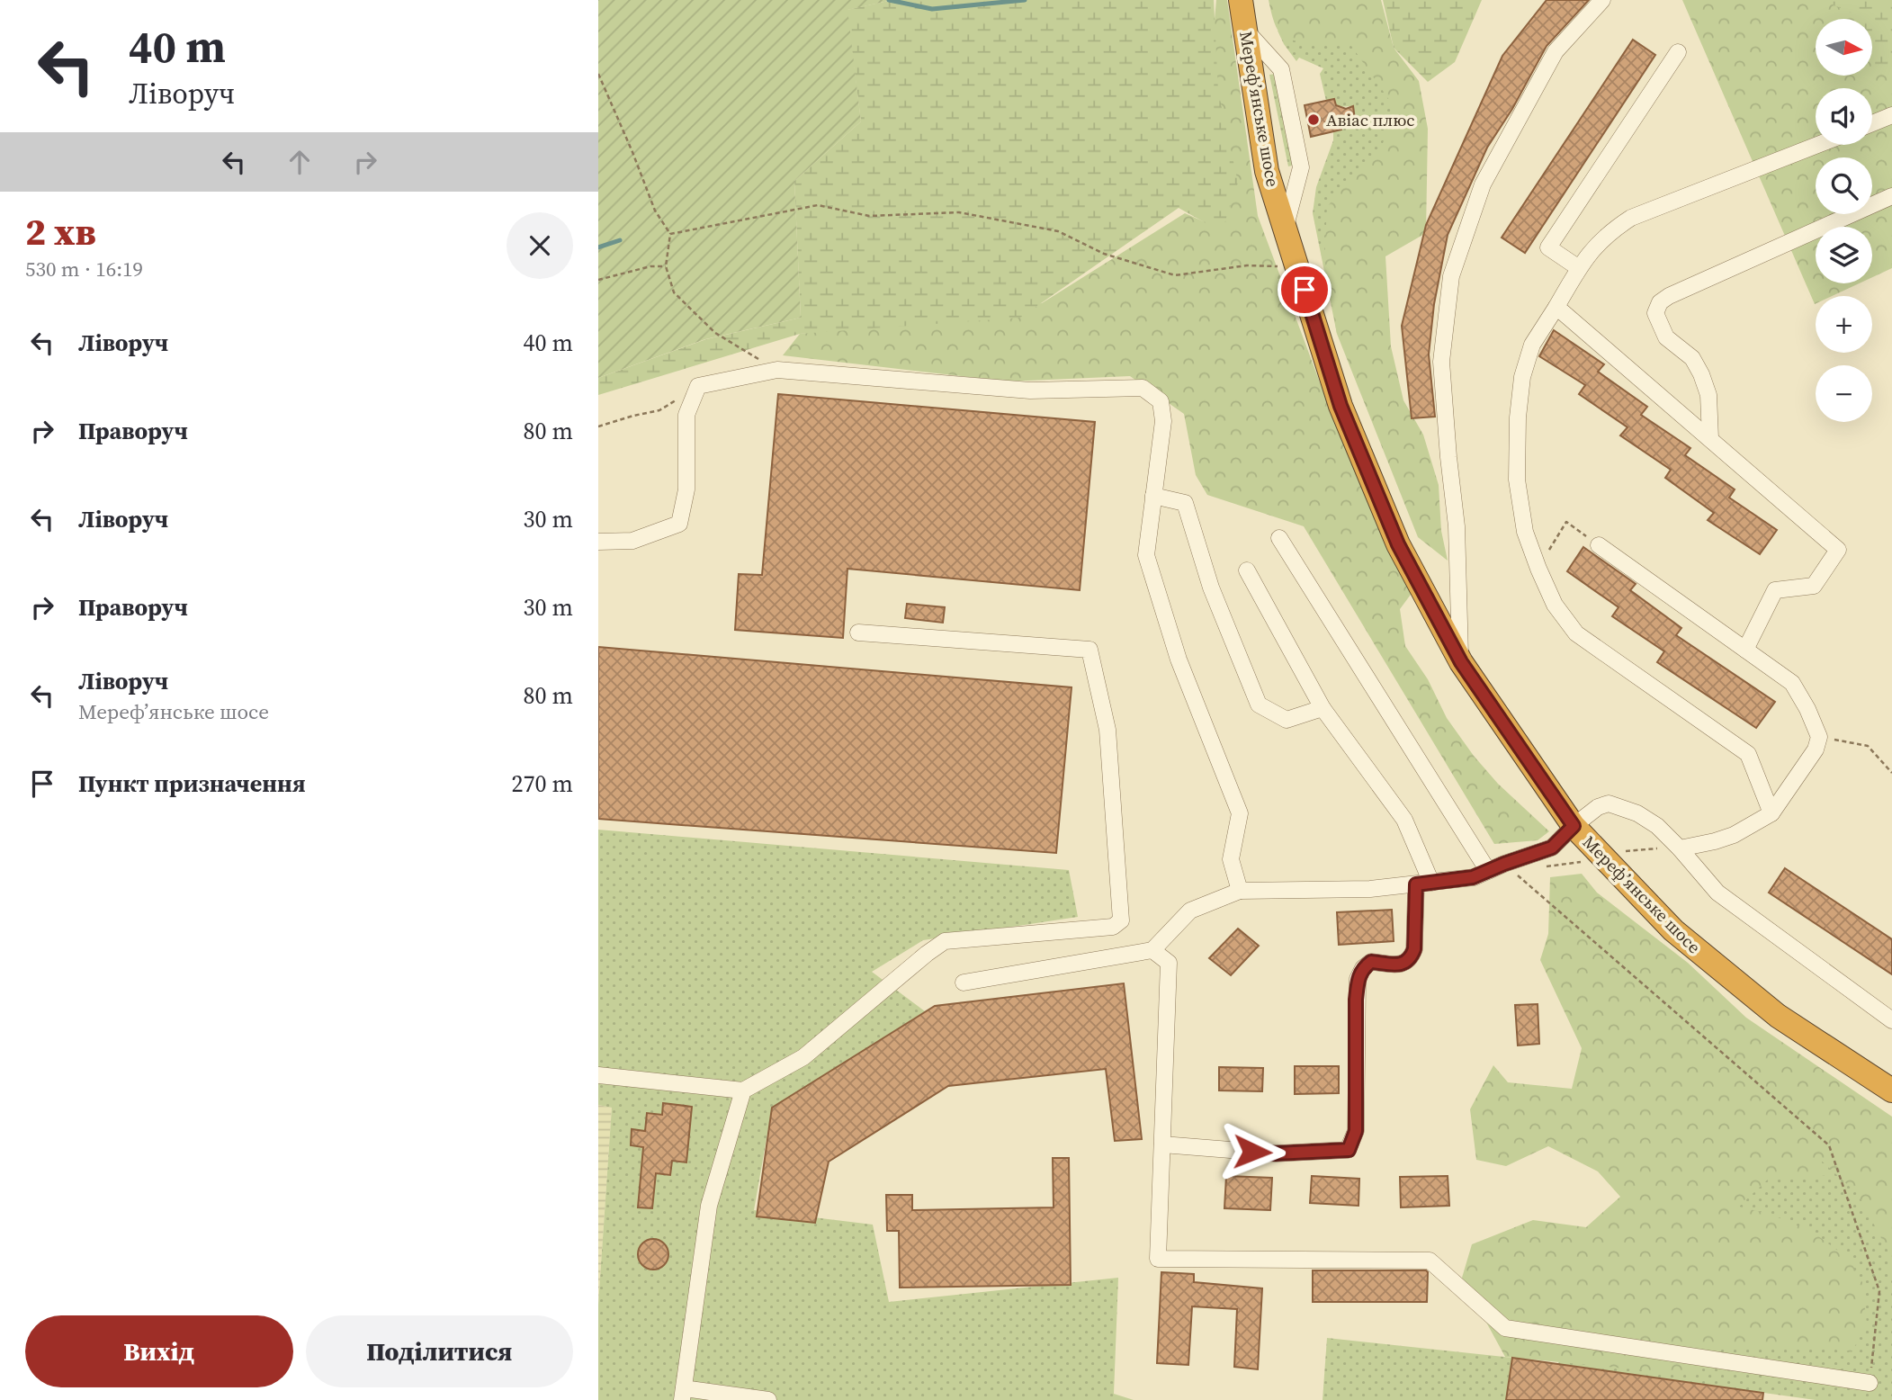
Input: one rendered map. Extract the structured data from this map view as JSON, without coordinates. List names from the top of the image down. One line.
{"streets":{"highway":["Мереф’янське шосе"]},"places":["Авіас плюс"],"north":"right","page":{"turn":["40 m","Ліворуч"],"map_buttons":["+","−"],"heading":["2 хв","530 m · 16:19"],"list":[{"name":"Ліворуч","value":"40 m"},{"name":"Праворуч","value":"80 m"},{"name":"Ліворуч","value":"30 m"},{"name":"Праворуч","value":"30 m"},{"name":"Ліворуч","note":"Мереф’янське шосе","value":"80 m"},{"name":"Пункт призначення","value":"270 m"}],"buttons":["Вихід","Поділитися"]}}
